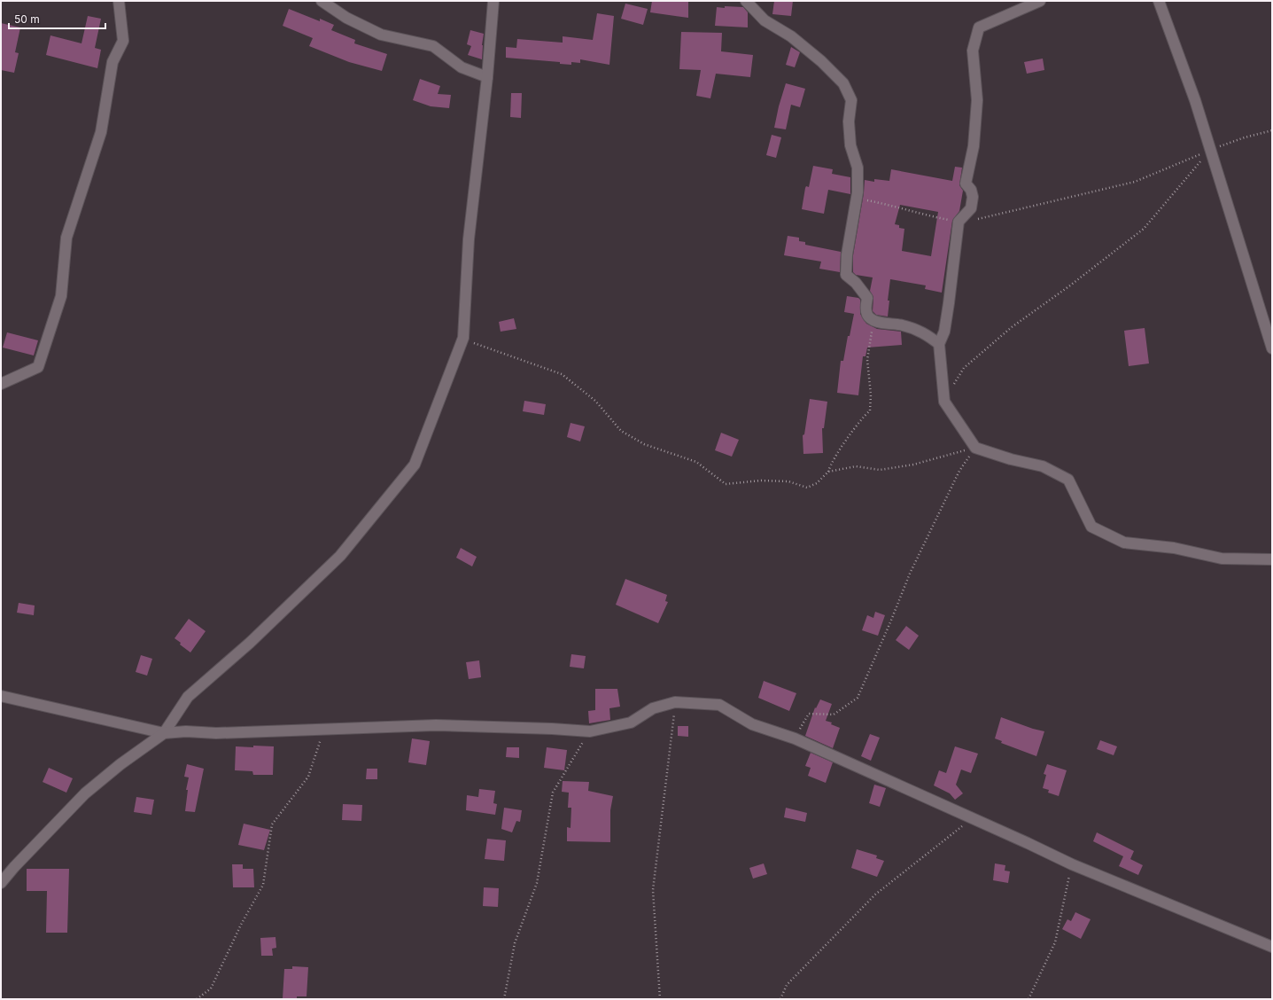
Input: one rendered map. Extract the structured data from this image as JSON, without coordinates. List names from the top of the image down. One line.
{"scale_bar":"50 m"}
